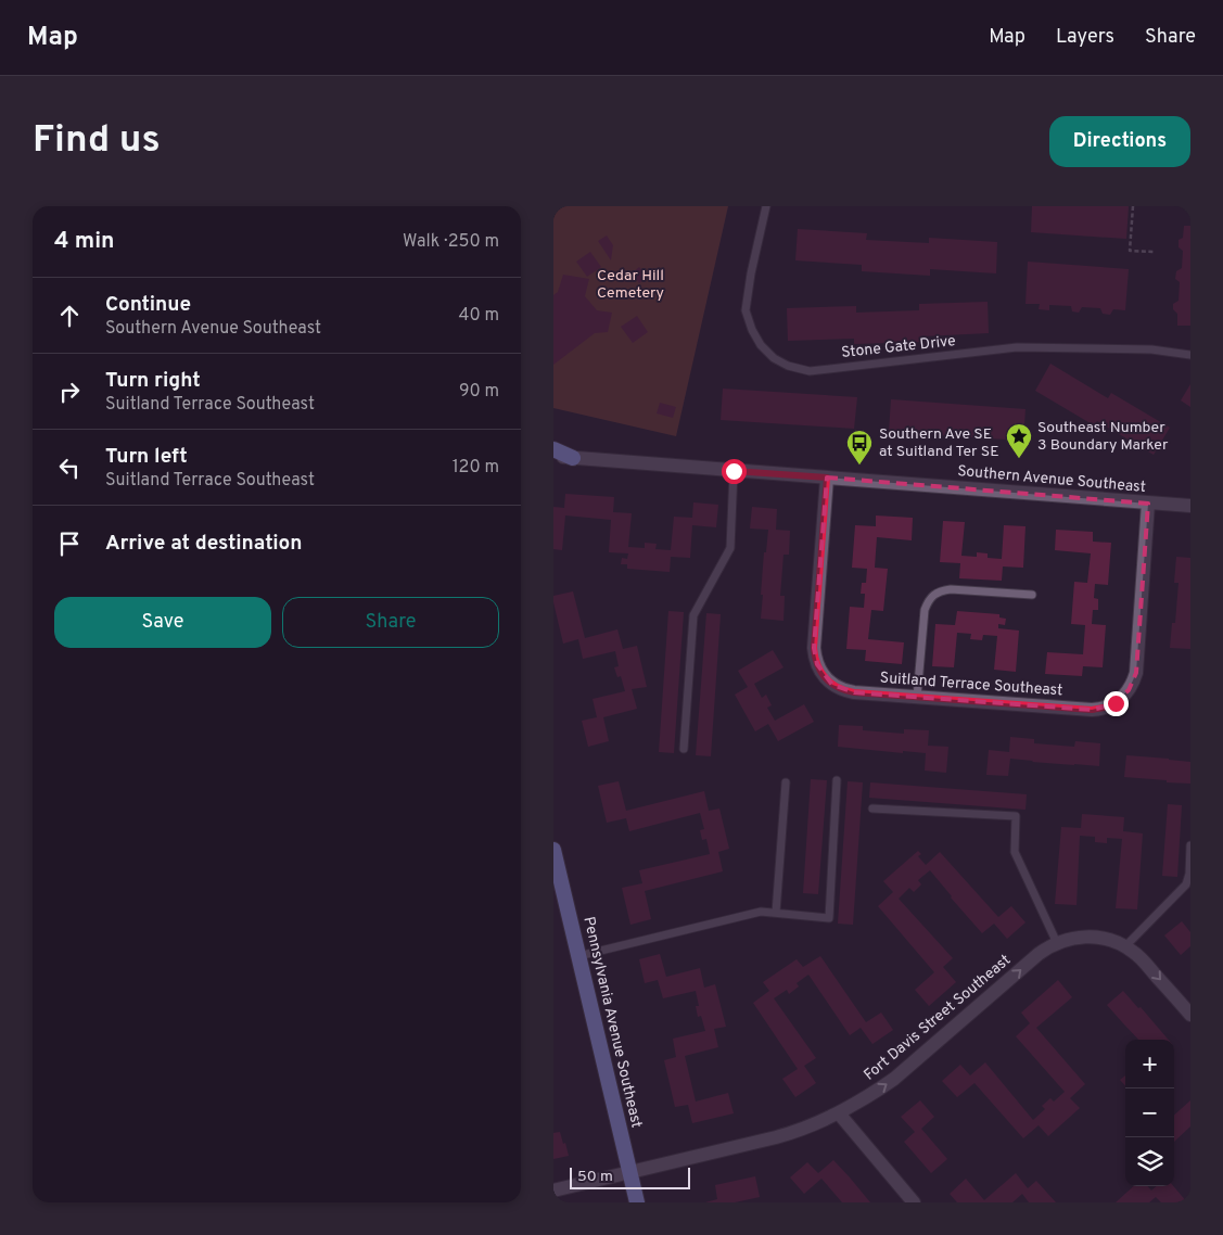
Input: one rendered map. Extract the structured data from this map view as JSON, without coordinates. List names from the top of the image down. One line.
{"streets":{"highway":["Pennsylvania Avenue Southeast"],"street":["Southern Avenue Southeast","Suitland Terrace Southeast","Fort Davis Street Southeast"],"lane":["Stone Gate Drive"]},"crossings":[["Southern Avenue Southeast","Suitland Terrace Southeast"],["Fort Davis Street Southeast","Pennsylvania Avenue Southeast"]],"one_way":["Fort Davis Street Southeast"],"parks":["Cedar Hill Cemetery"],"places":{"place":["Southeast Number 3 Boundary Marker"],"bus stop":["Southern Ave SE at Suitland Ter SE"]},"scale_bar":"50 m","page":{"header":"Map","nav":["Map","Layers","Share"],"buttons":["Directions",["Save","Share"]],"title":"Find us","heading":["4 min","Walk · 250 m"],"list":[["Continue","Southern Avenue Southeast","40 m"],["Turn right","Suitland Terrace Southeast","90 m"],["Turn left","Suitland Terrace Southeast","120 m"],"Arrive at destination"],"map_buttons":["+","−"],"scale":"50 m"}}
